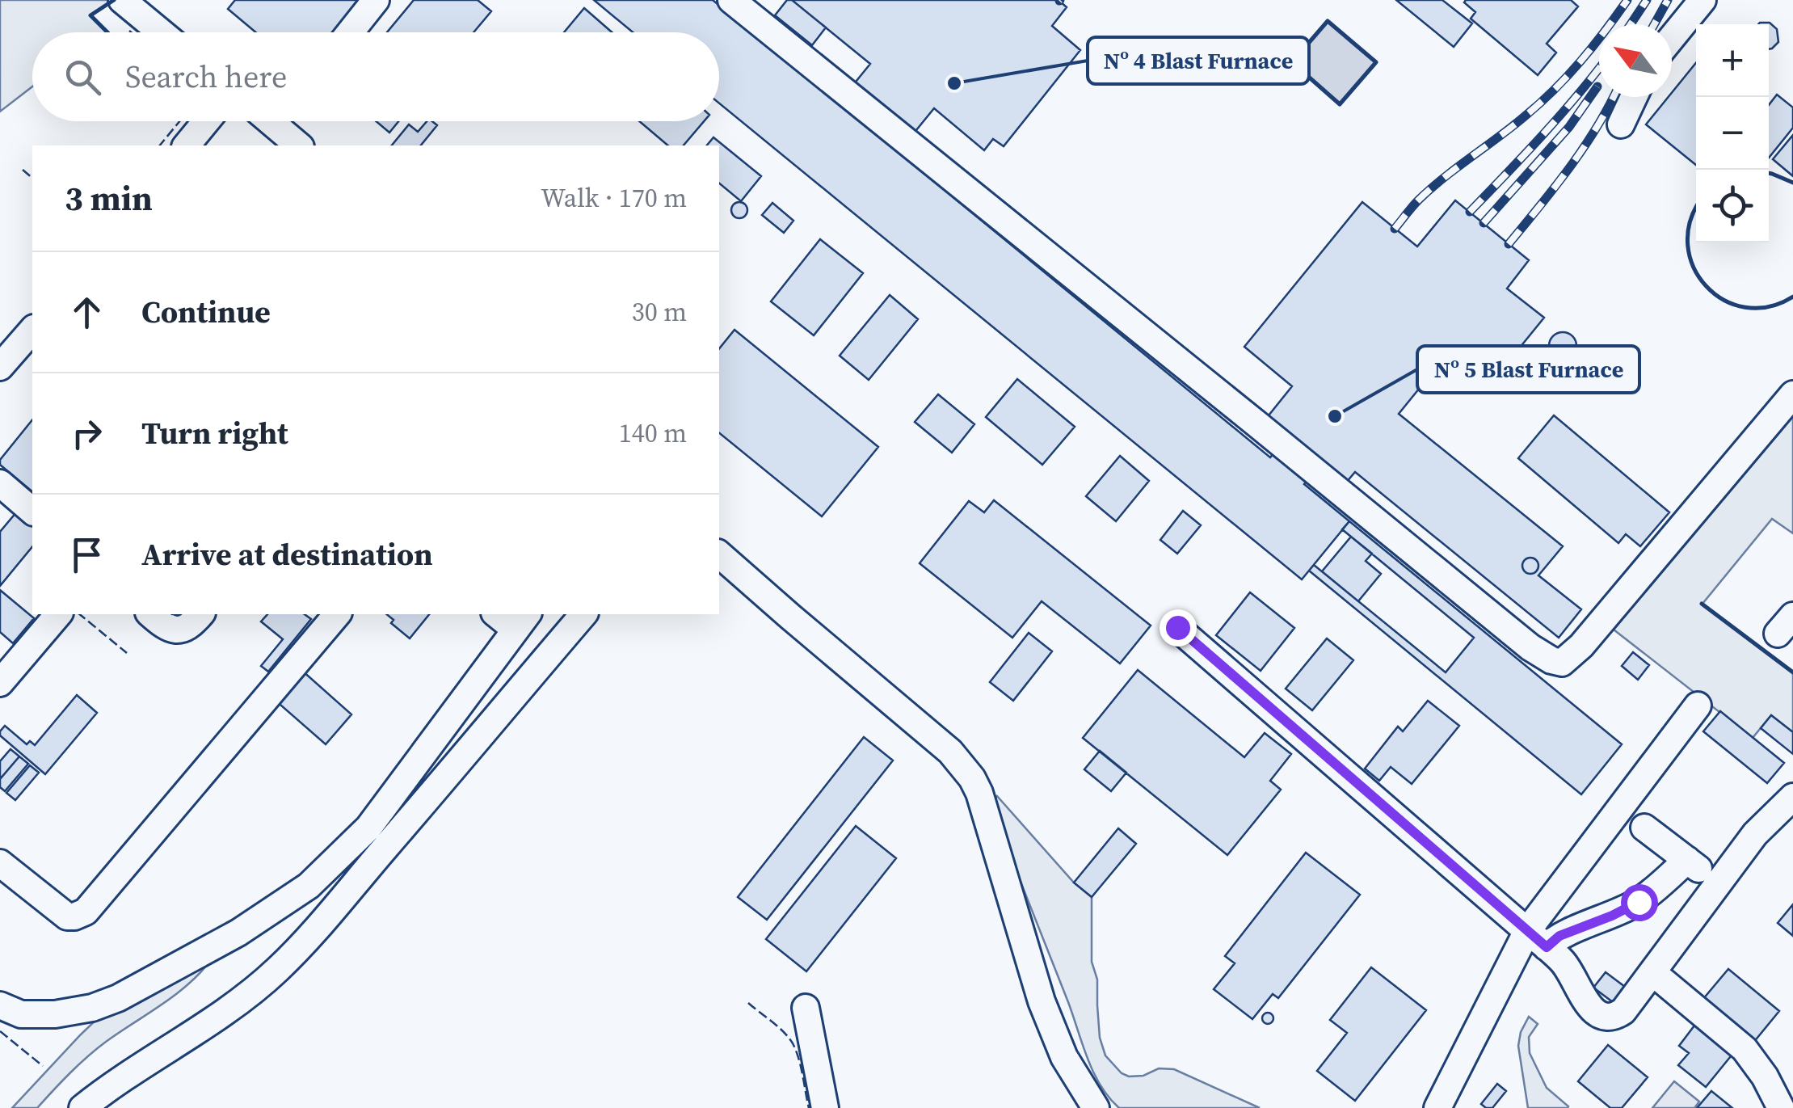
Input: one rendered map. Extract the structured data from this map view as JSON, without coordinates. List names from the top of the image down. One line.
{"places":["Nº 4 Blast Furnace","Nº 5 Blast Furnace"],"north":"top left","page":{"map_buttons":["+","−"],"search":"Search here","heading":["3 min","Walk · 170 m"],"list":[["Continue","30 m"],["Turn right","140 m"],"Arrive at destination"]}}
